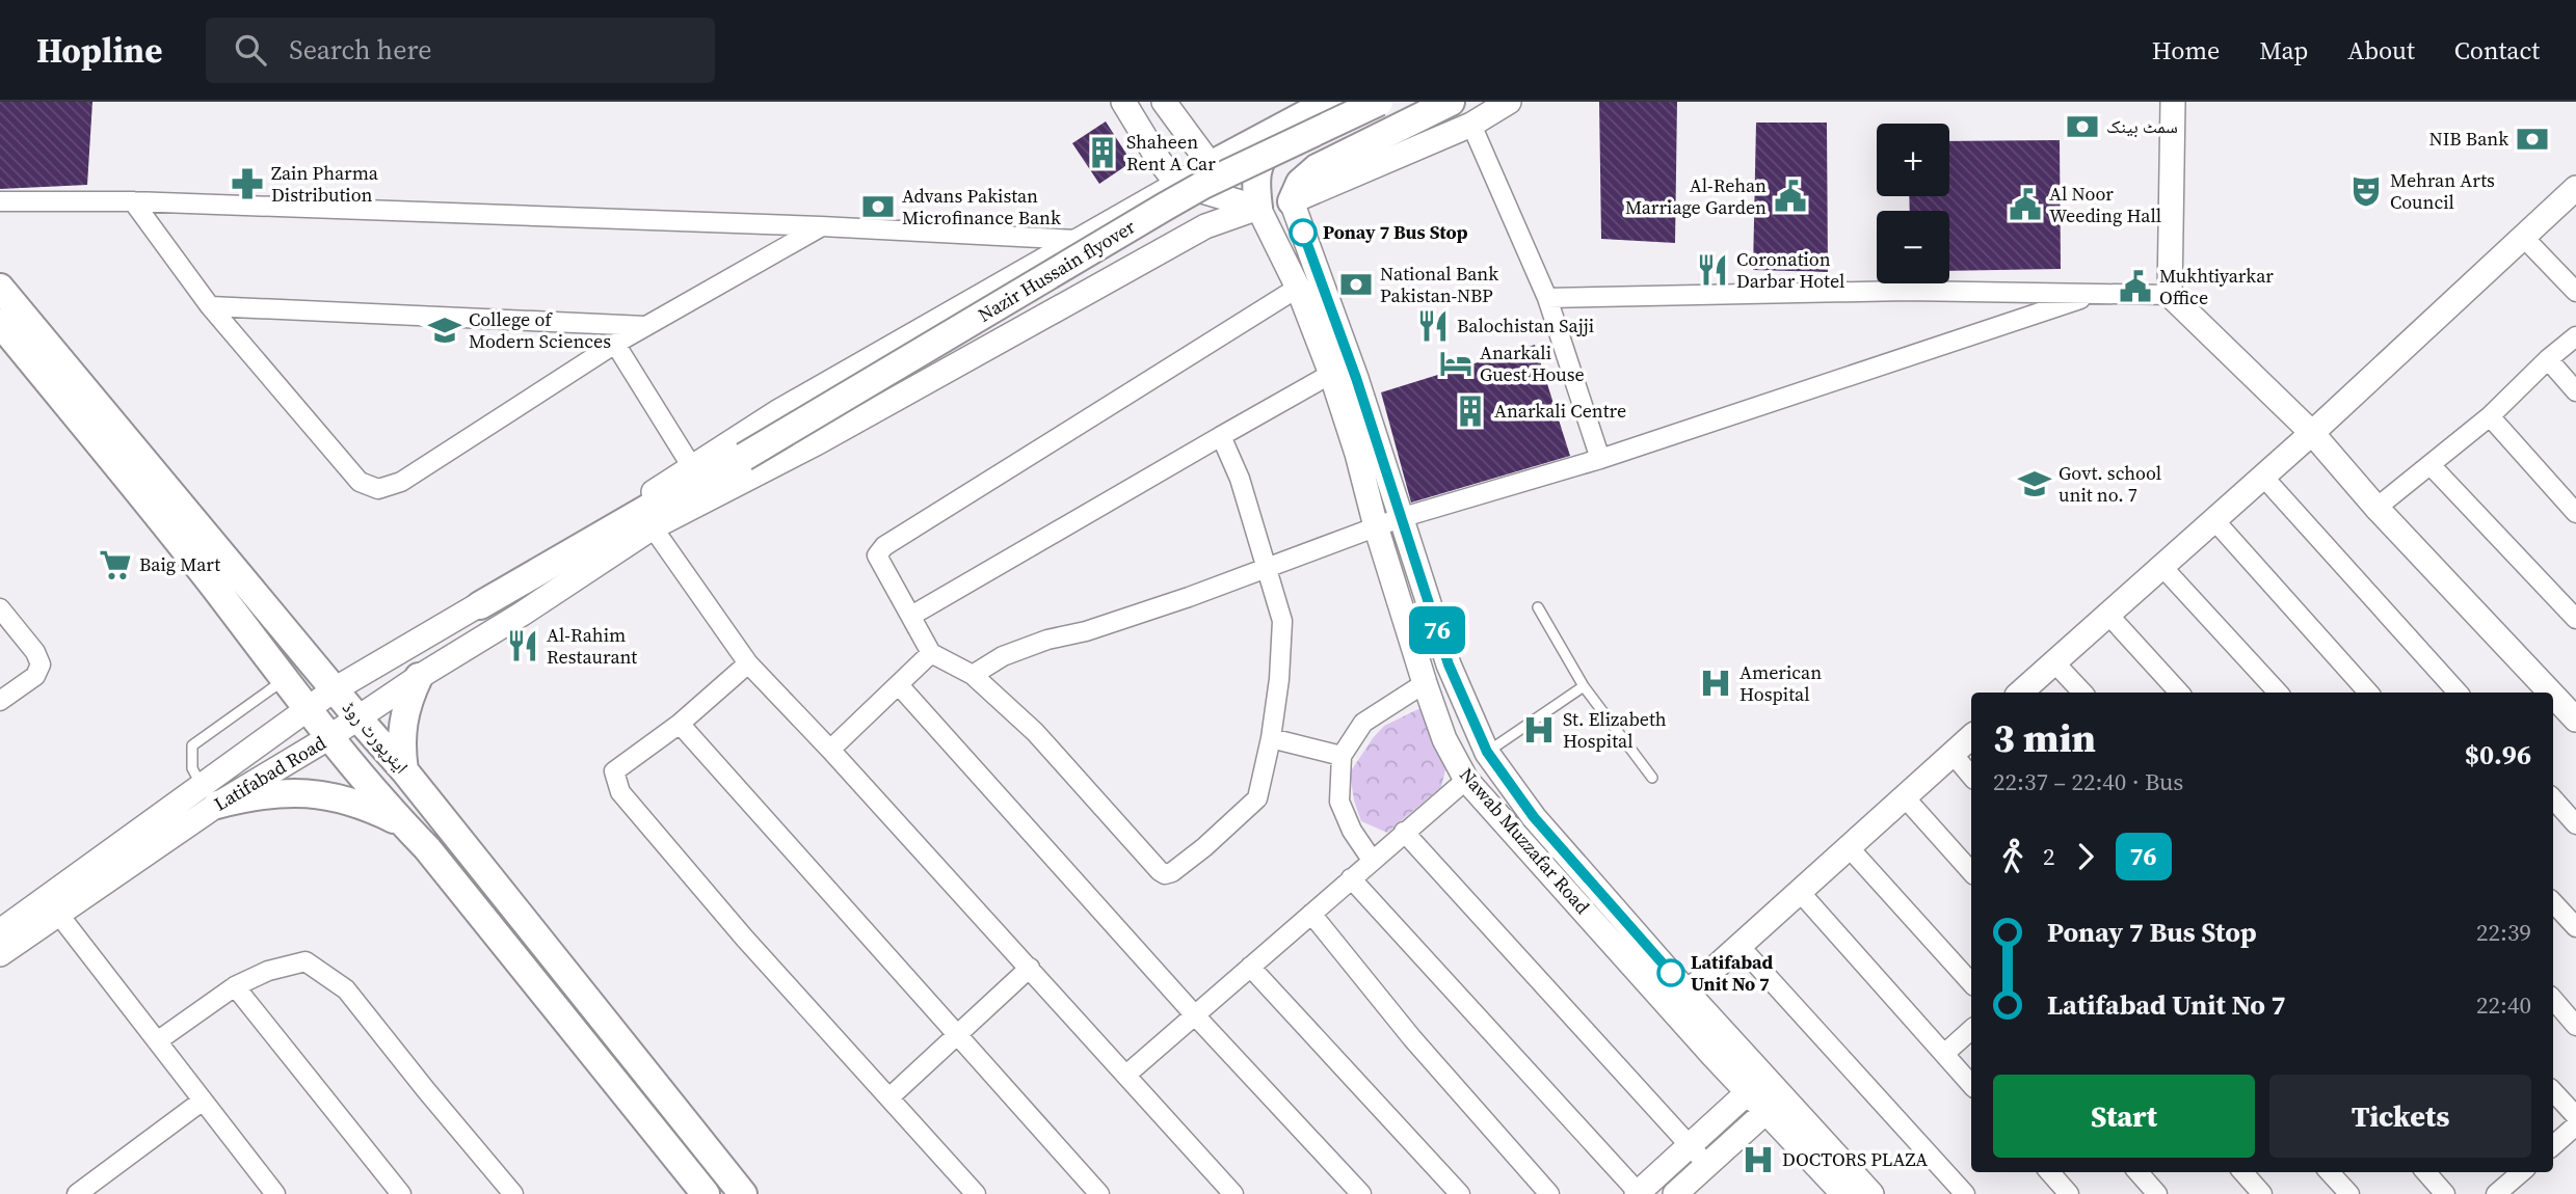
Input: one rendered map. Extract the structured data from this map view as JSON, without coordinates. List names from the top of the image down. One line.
{"streets":{"main road":["Nazir Hussain flyover","ایئرپورٹ روڈ"],"street":["Latifabad Road","Nawab Muzzafar Road"]},"crossings":[["ایئرپورٹ روڈ","Latifabad Road"],["Latifabad Road","Nawab Muzzafar Road"]],"places":{"bank":["سمٹ بینک","NIB Bank","Advans Pakistan Microfinance Bank","National Bank Pakistan-NBP"],"building":["Shaheen Rent A Car","Anarkali Centre"],"pharmacy":["Zain Pharma Distribution"],"theatre":["Mehran Arts Council"],"public building":["Al-Rehan Marriage Garden","Al Noor Weeding Hall","Mukhtiyarkar Office"],"other":["Ponay 7 Bus Stop","Latifabad Unit No 7"],"restaurant":["Coronation Darbar Hotel","Balochistan Sajji","Al-Rahim Restaurant"],"school or university":["College of Modern Sciences","Govt. school unit no. 7"],"hotel":["Anarkali Guest House"],"supermarket":["Baig Mart"],"hospital":["American Hospital","St. Elizabeth Hospital","DOCTORS PLAZA"]},"lines":["bus line 76"],"page":{"header":"Hopline","search":"Search here","nav":["Home","Map","About","Contact"],"on_map":"76","map_buttons":["+","−"],"heading":["3 min","22:37 – 22:40 · Bus","$0.96"],"legs":["2","76"],"list":[{"name":"Ponay 7 Bus Stop","value":"22:39"},{"name":"Latifabad Unit No 7","value":"22:40"}],"buttons":["Start","Tickets"]}}
